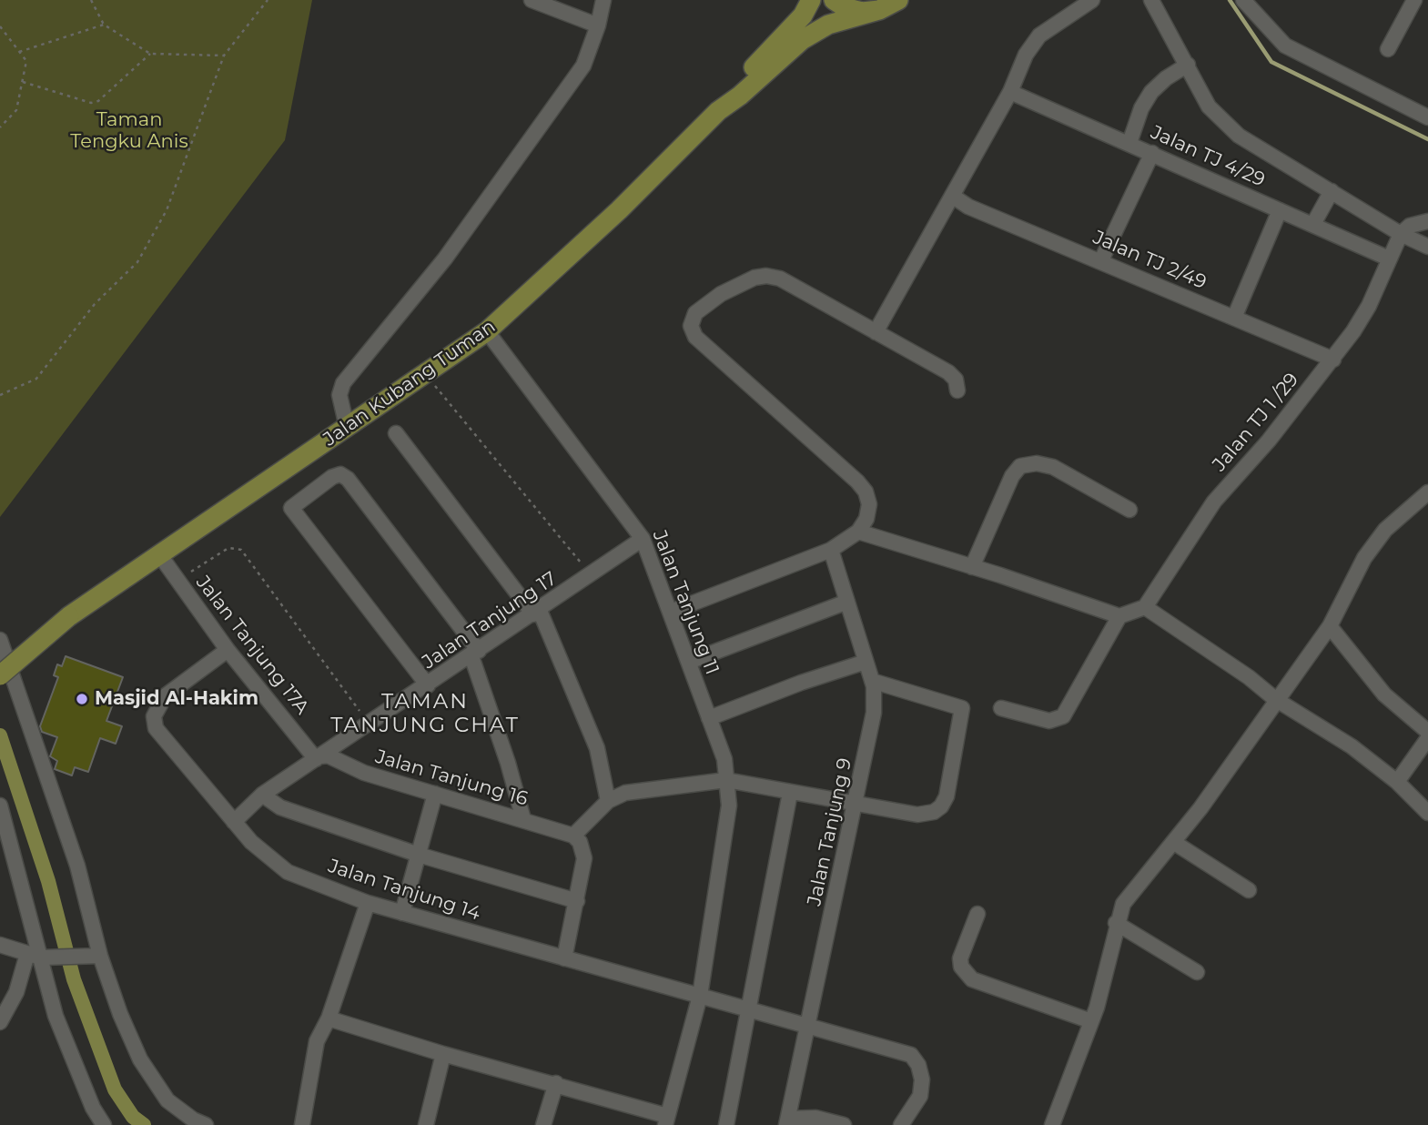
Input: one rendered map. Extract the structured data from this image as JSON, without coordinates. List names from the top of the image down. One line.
{"streets":{"main road":["Jalan Kubang Tuman"],"street":["Jalan TJ 4/29","Jalan TJ 2/49","Jalan TJ 1 /29","Jalan Tanjung 11","Jalan Tanjung 17","Jalan Tanjung 17A","Jalan Tanjung 16","Jalan Tanjung 9","Jalan Tanjung 14"]},"crossings":[["Jalan TJ 4/29","Jalan TJ 1 /29"],["Jalan TJ 2/49","Jalan TJ 1 /29"],["Jalan Kubang Tuman","Jalan Tanjung 11"],["Jalan Kubang Tuman","Jalan Tanjung 17A"],["Jalan Tanjung 11","Jalan Tanjung 17"],["Jalan Tanjung 11","Jalan Tanjung 14"],["Jalan Tanjung 17","Jalan Tanjung 17A"],["Jalan Tanjung 17","Jalan Tanjung 16"],["Jalan Tanjung 17","Jalan Tanjung 14"],["Jalan Tanjung 17A","Jalan Tanjung 16"],["Jalan Tanjung 17A","Jalan Tanjung 14"],["Jalan Tanjung 9","Jalan Tanjung 14"]],"districts":["TAMAN TANJUNG CHAT"],"parks":["Taman Tengku Anis"],"places":["Masjid Al-Hakim"]}
